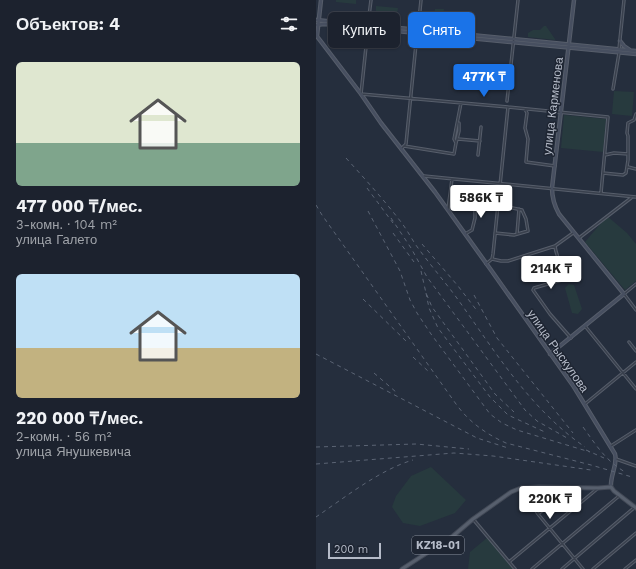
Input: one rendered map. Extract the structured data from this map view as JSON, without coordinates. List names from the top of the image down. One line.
{"streets":{"main road":["KZ18-01"],"street":["улица Карменова","улица Рыскулова"]},"scale_bar":"200 m","page":{"heading":"Объектов: 4","chip":["Купить","Снять"],"list":[{"name":"477 000 ₸/мес.","note":"3-комн. · 104 m² · улица Галето"},{"name":"220 000 ₸/мес.","note":"2-комн. · 56 m² · улица Янушкевича"}],"price":["477K ₸","586K ₸","214K ₸","220K ₸"],"scale":"200 m"}}
